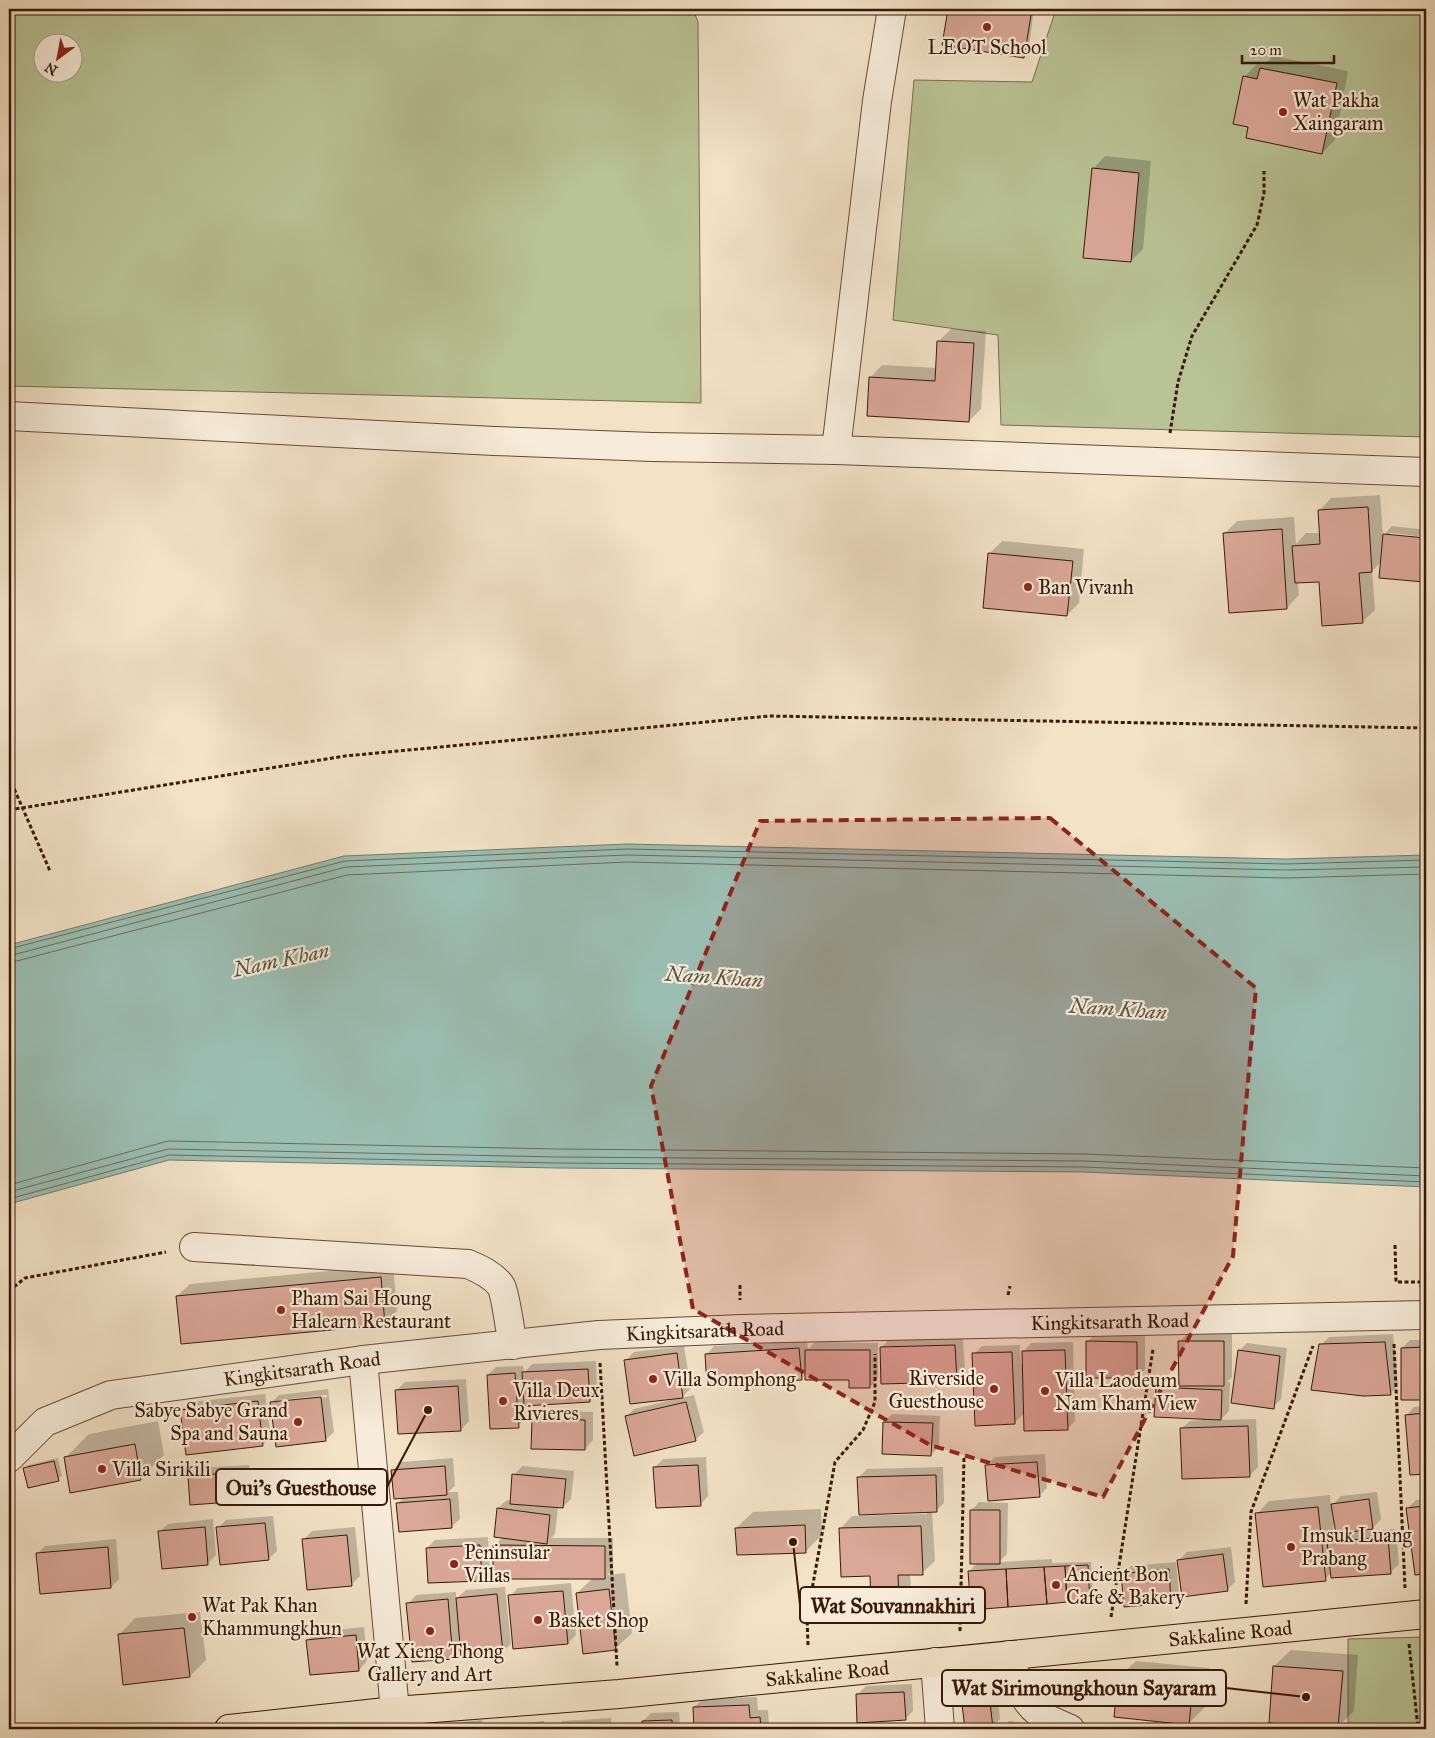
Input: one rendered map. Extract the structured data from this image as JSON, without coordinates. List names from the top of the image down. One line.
{"streets":{"main road":["Sakkaline Road"],"street":["Kingkitsarath Road"]},"water":["Nam Khan"],"places":["LEOT School","Wat Pakha Xaingaram","Ban Vivanh","Pham Sai Houng Halearn Restaurant","Villa Somphong","Riverside Guesthouse","Villa Laodeum Nam Kham View","Villa Deux Rivieres","Oui's Guesthouse","Sabye Sabye Grand Spa and Sauna","Villa Sirikili","Wat Souvannakhiri","Imsuk Luang Prabang","Peninsular Villas","Ancient Bon Cafe & Bakery","Wat Pak Khan Khammungkhun","Basket Shop","Wat Xieng Thong Gallery and Art","Wat Sirimoungkhoun Sayaram"],"scale_bar":"20 m","north":"bottom left"}
